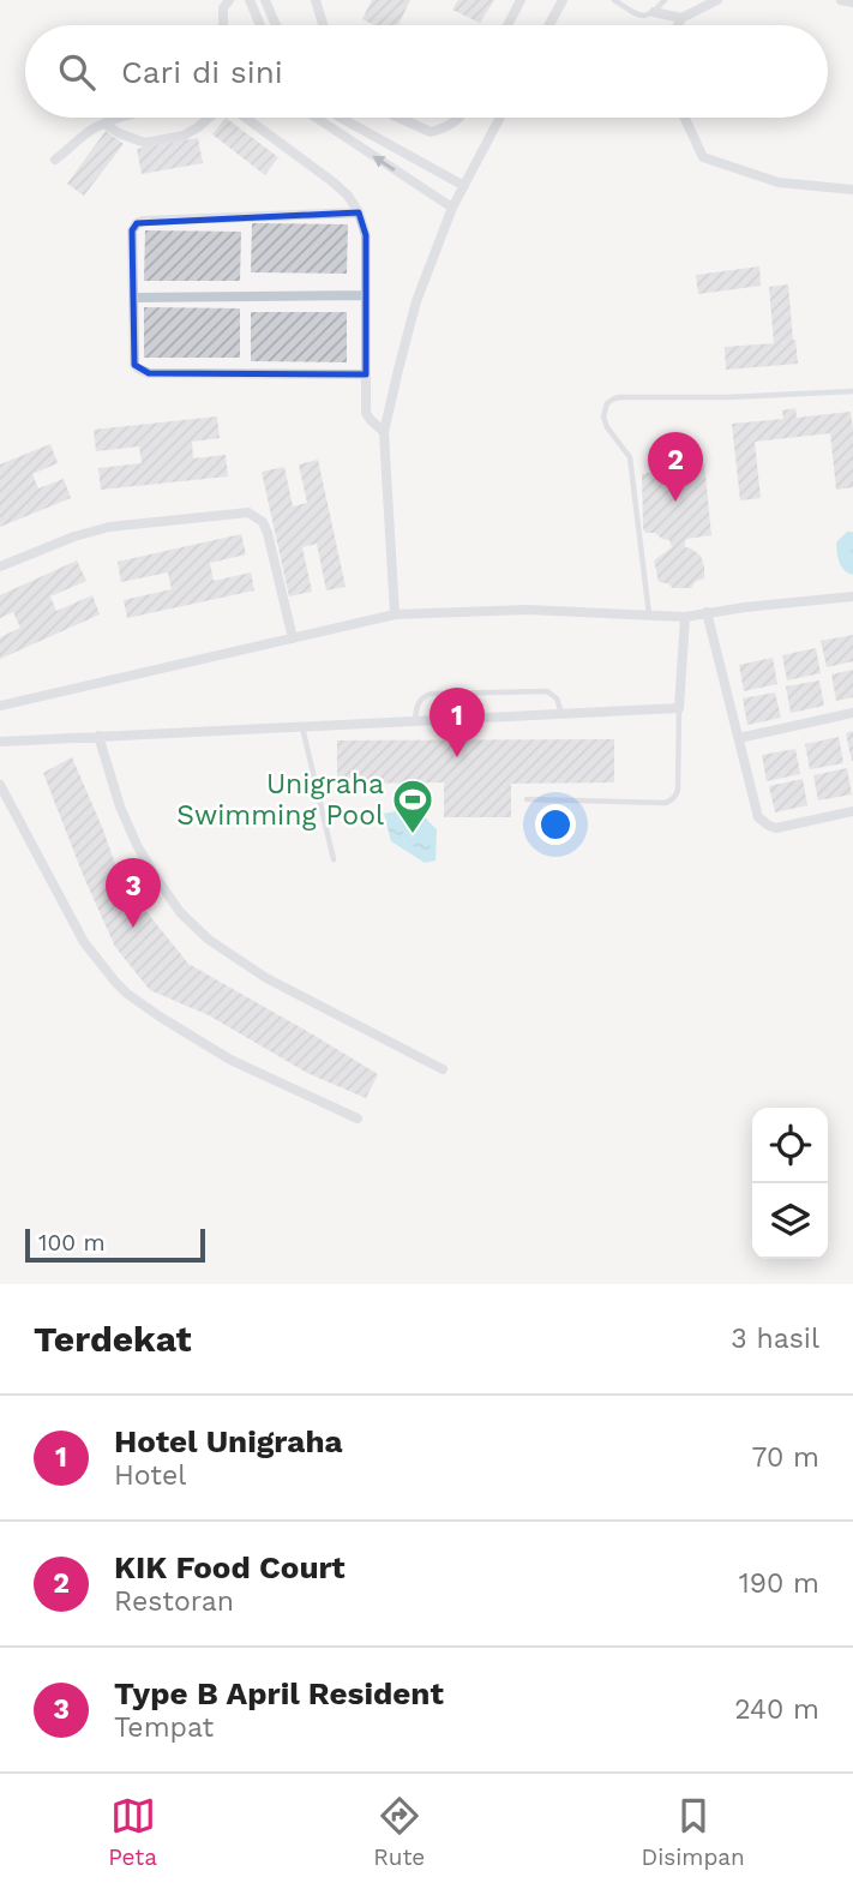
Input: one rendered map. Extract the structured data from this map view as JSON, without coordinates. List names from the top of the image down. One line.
{"places":{"sports":["Unigraha Swimming Pool"]},"scale_bar":"100 m","page":{"search":"Cari di sini","pins":["2","1","3"],"scale":"100 m","heading":["Terdekat","3 hasil"],"list":[{"mark":"1","name":"Hotel Unigraha","note":"Hotel","value":"70 m"},{"mark":"2","name":"KIK Food Court","note":"Restoran","value":"190 m"},{"mark":"3","name":"Type B April Resident","note":"Tempat","value":"240 m"}],"nav":["Peta","Rute","Disimpan"]}}
